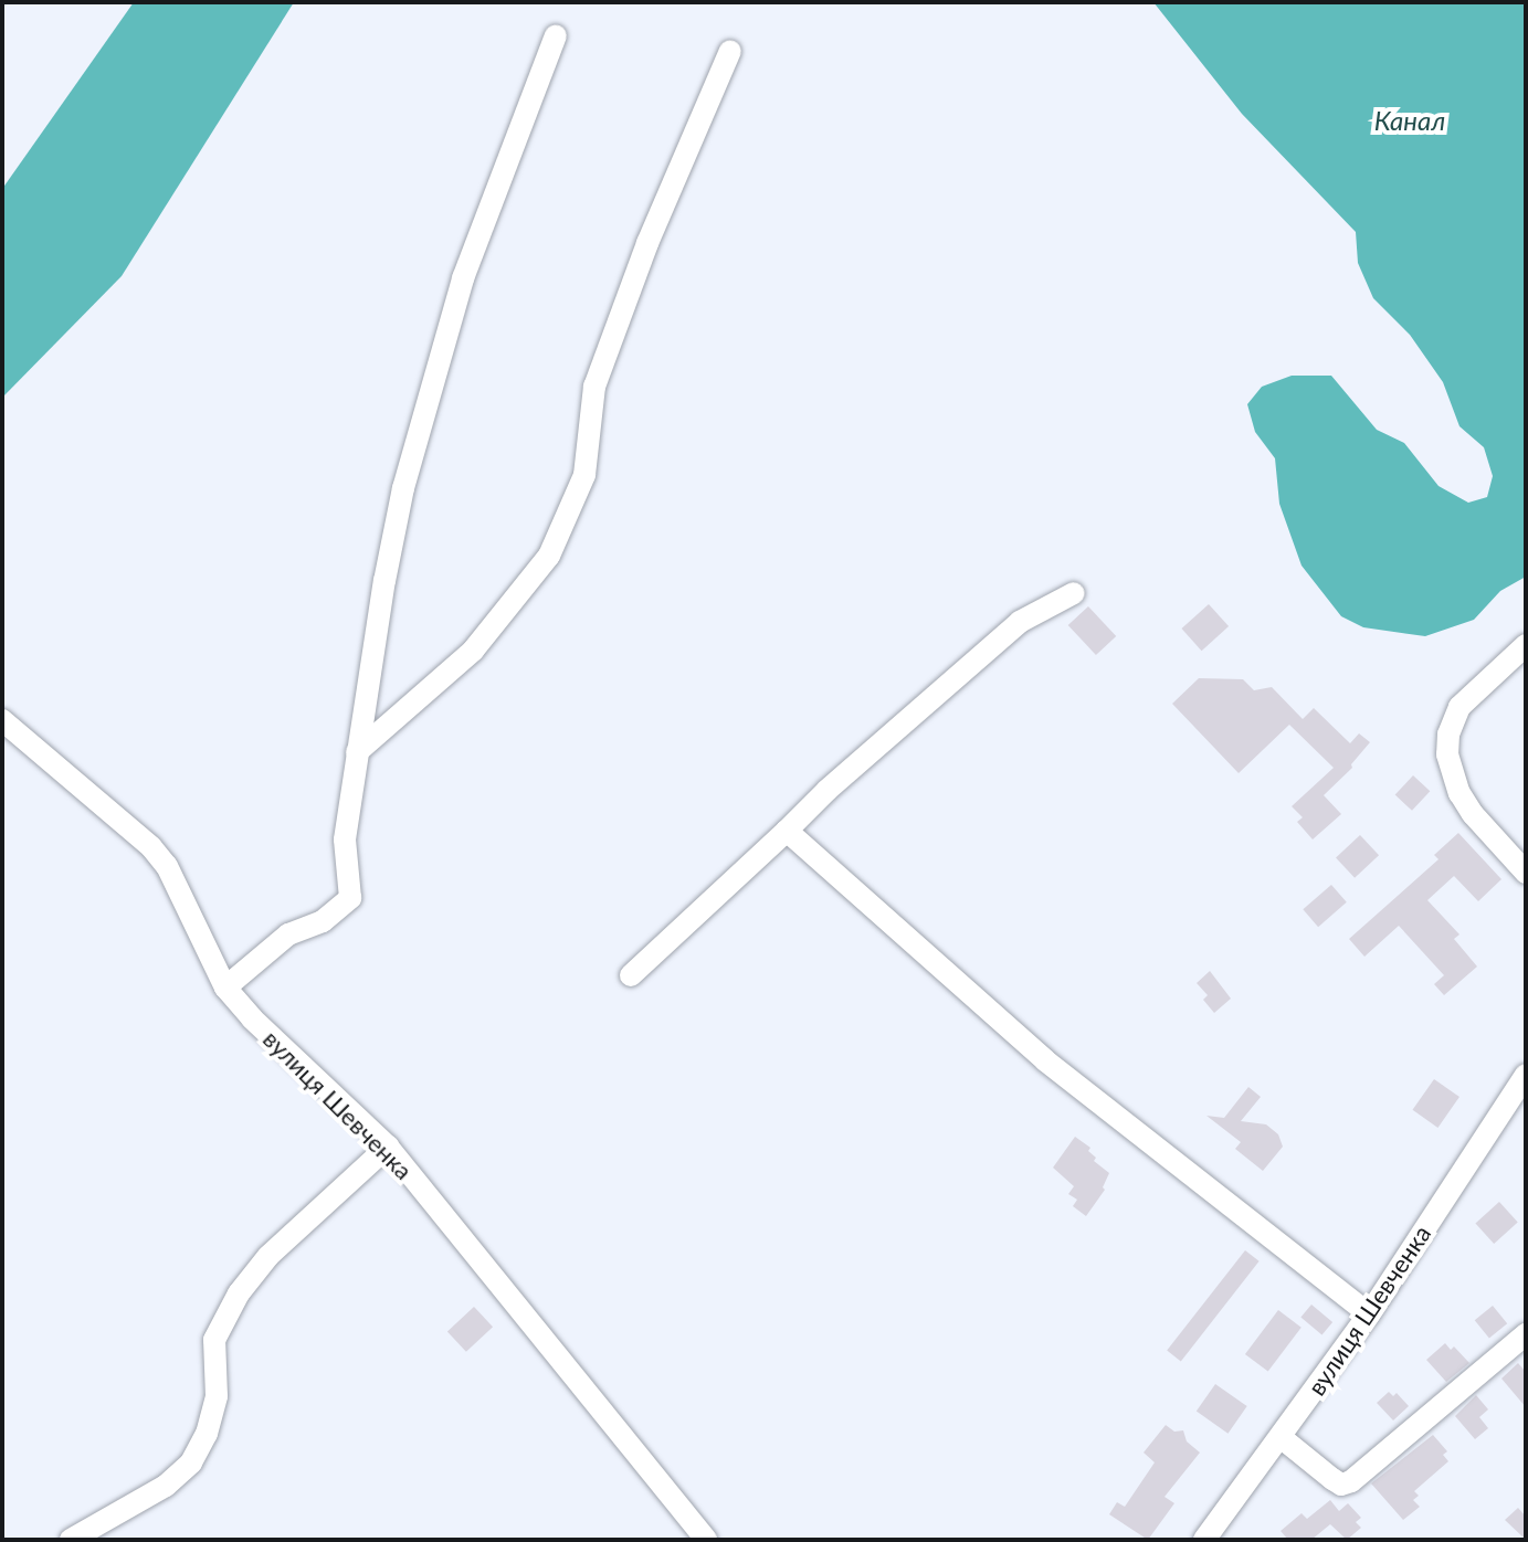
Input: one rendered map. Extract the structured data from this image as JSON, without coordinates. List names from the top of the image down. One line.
{"streets":{"street":["вулиця Шевченка"]},"water":["Канал"]}
